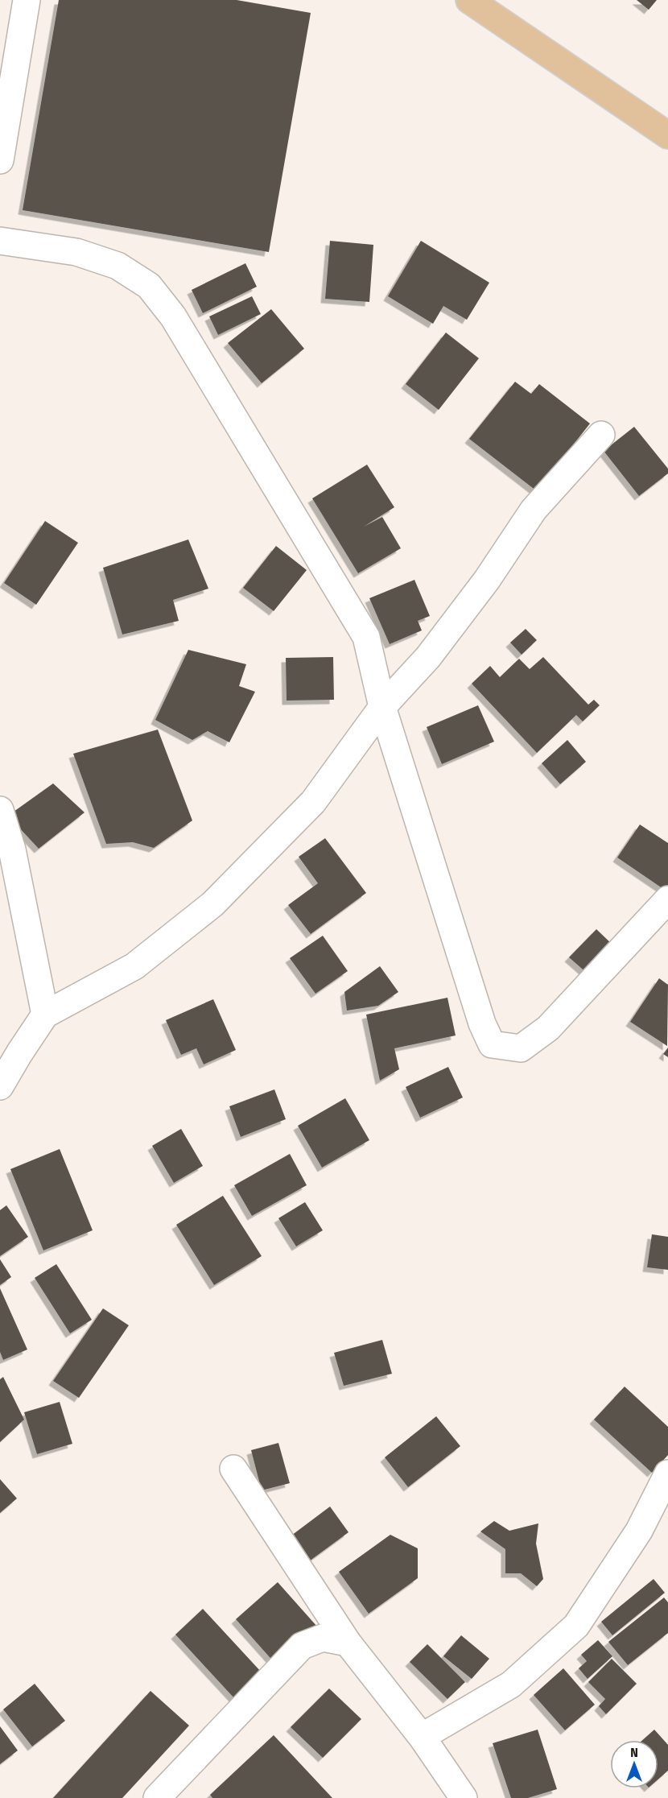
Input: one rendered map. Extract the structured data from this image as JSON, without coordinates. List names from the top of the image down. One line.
{"north":"top"}
